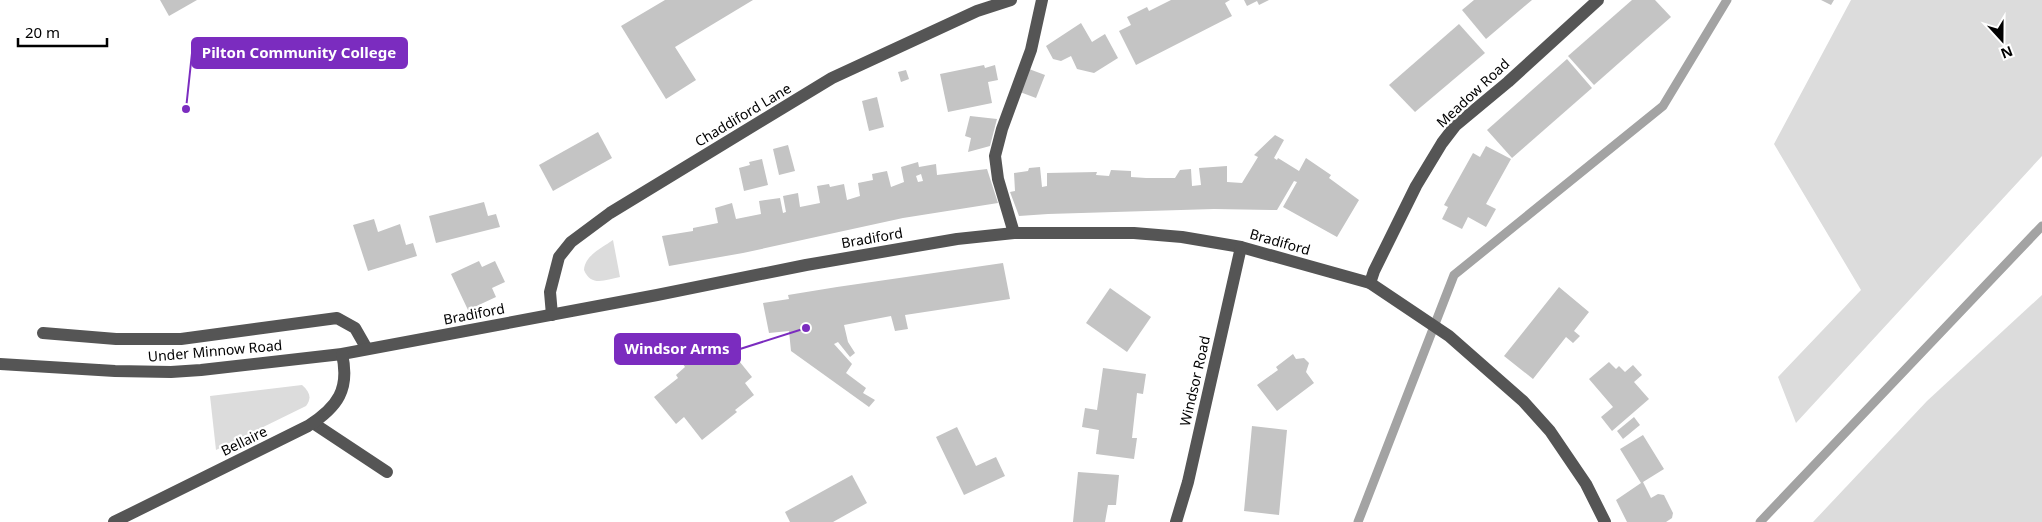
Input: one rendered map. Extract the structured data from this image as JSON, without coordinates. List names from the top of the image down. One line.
{"streets":{"street":["Meadow Road","Chaddiford Lane","Bradiford","Under Minnow Road","Windsor Road","Bellaire"]},"crossings":[["Meadow Road","Bradiford"],["Chaddiford Lane","Bradiford"],["Bradiford","Under Minnow Road"],["Bradiford","Windsor Road"],["Bradiford","Bellaire"],["Under Minnow Road","Bellaire"]],"places":["Pilton Community College","Windsor Arms"],"scale_bar":"20 m","north":"bottom"}
